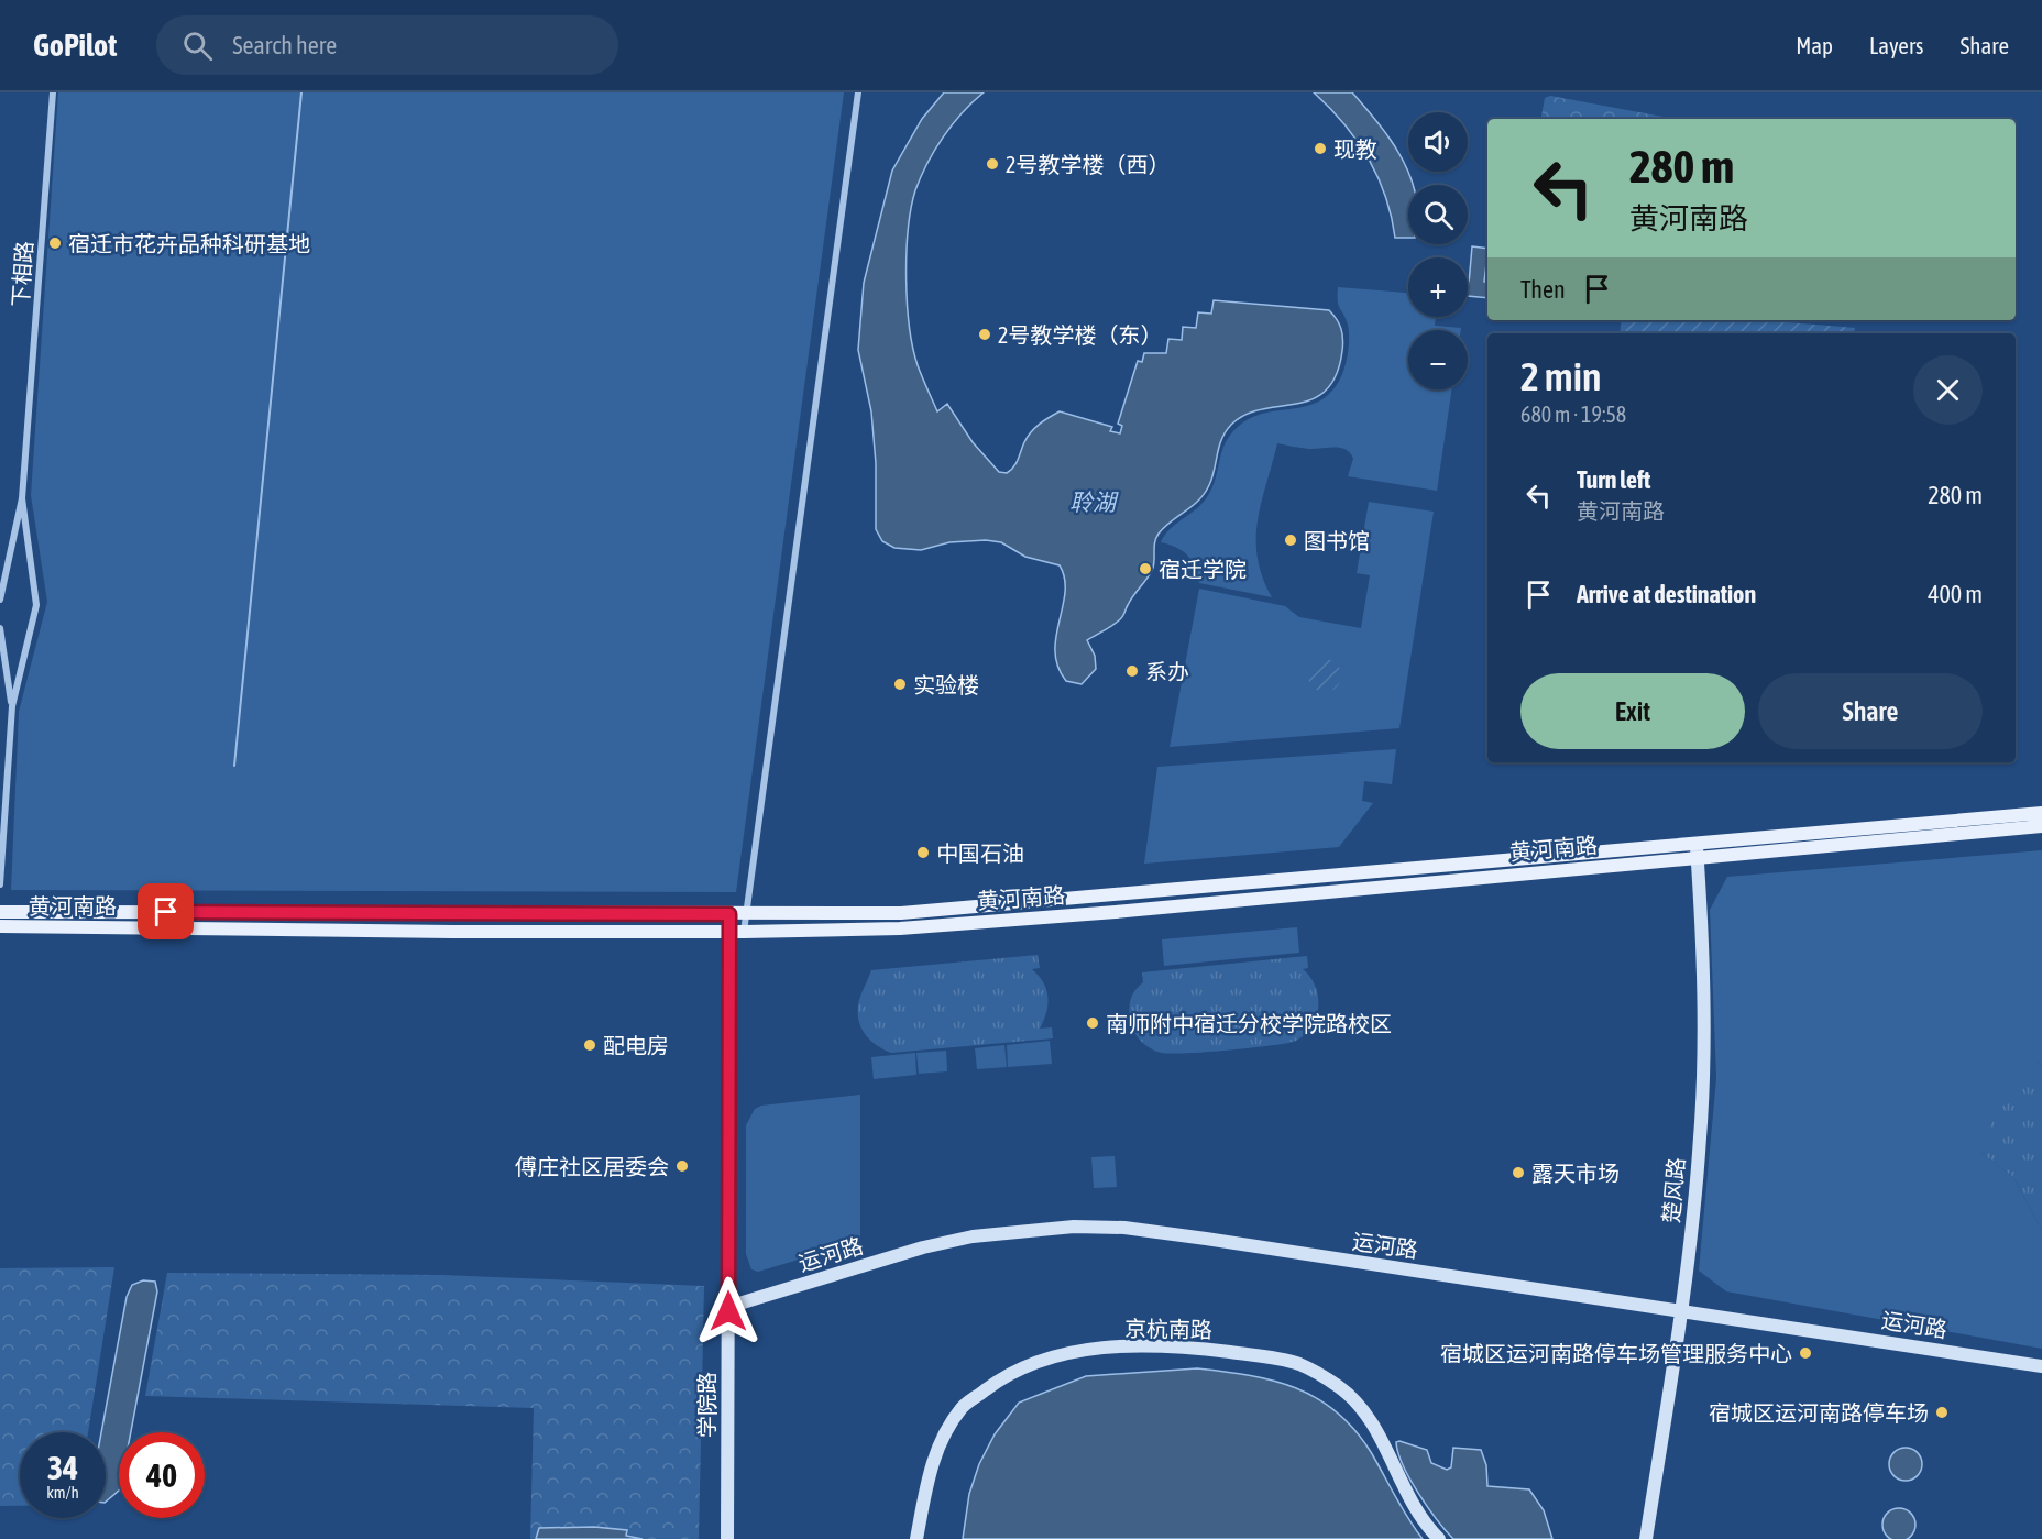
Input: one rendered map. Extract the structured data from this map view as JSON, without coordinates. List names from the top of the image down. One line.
{"streets":{"main road":["黄河南路"],"street":["下相路","楚风路","运河路","京杭南路","学院路"]},"crossings":[["黄河南路","楚风路"],["黄河南路","学院路"],["楚风路","运河路"],["运河路","学院路"]],"water":["聆湖"],"places":["现教","2号教学楼（西）","宿迁市花卉品种科研基地","2号教学楼（东）","图书馆","宿迁学院","系办","实验楼","中国石油","南师附中宿迁分校学院路校区","配电房","傅庄社区居委会","露天市场","宿城区运河南路停车场管理服务中心","宿城区运河南路停车场"],"page":{"header":"GoPilot","search":"Search here","nav":["Map","Layers","Share"],"map_buttons":["+","−"],"turn":["280 m","黄河南路"],"then":"Then","heading":["2 min","680 m · 19:58"],"list":[{"name":"Turn left","note":"黄河南路","value":"280 m"},{"name":"Arrive at destination","value":"400 m"}],"buttons":["Exit","Share"],"speed":"34 km/h","limit":"40"}}
